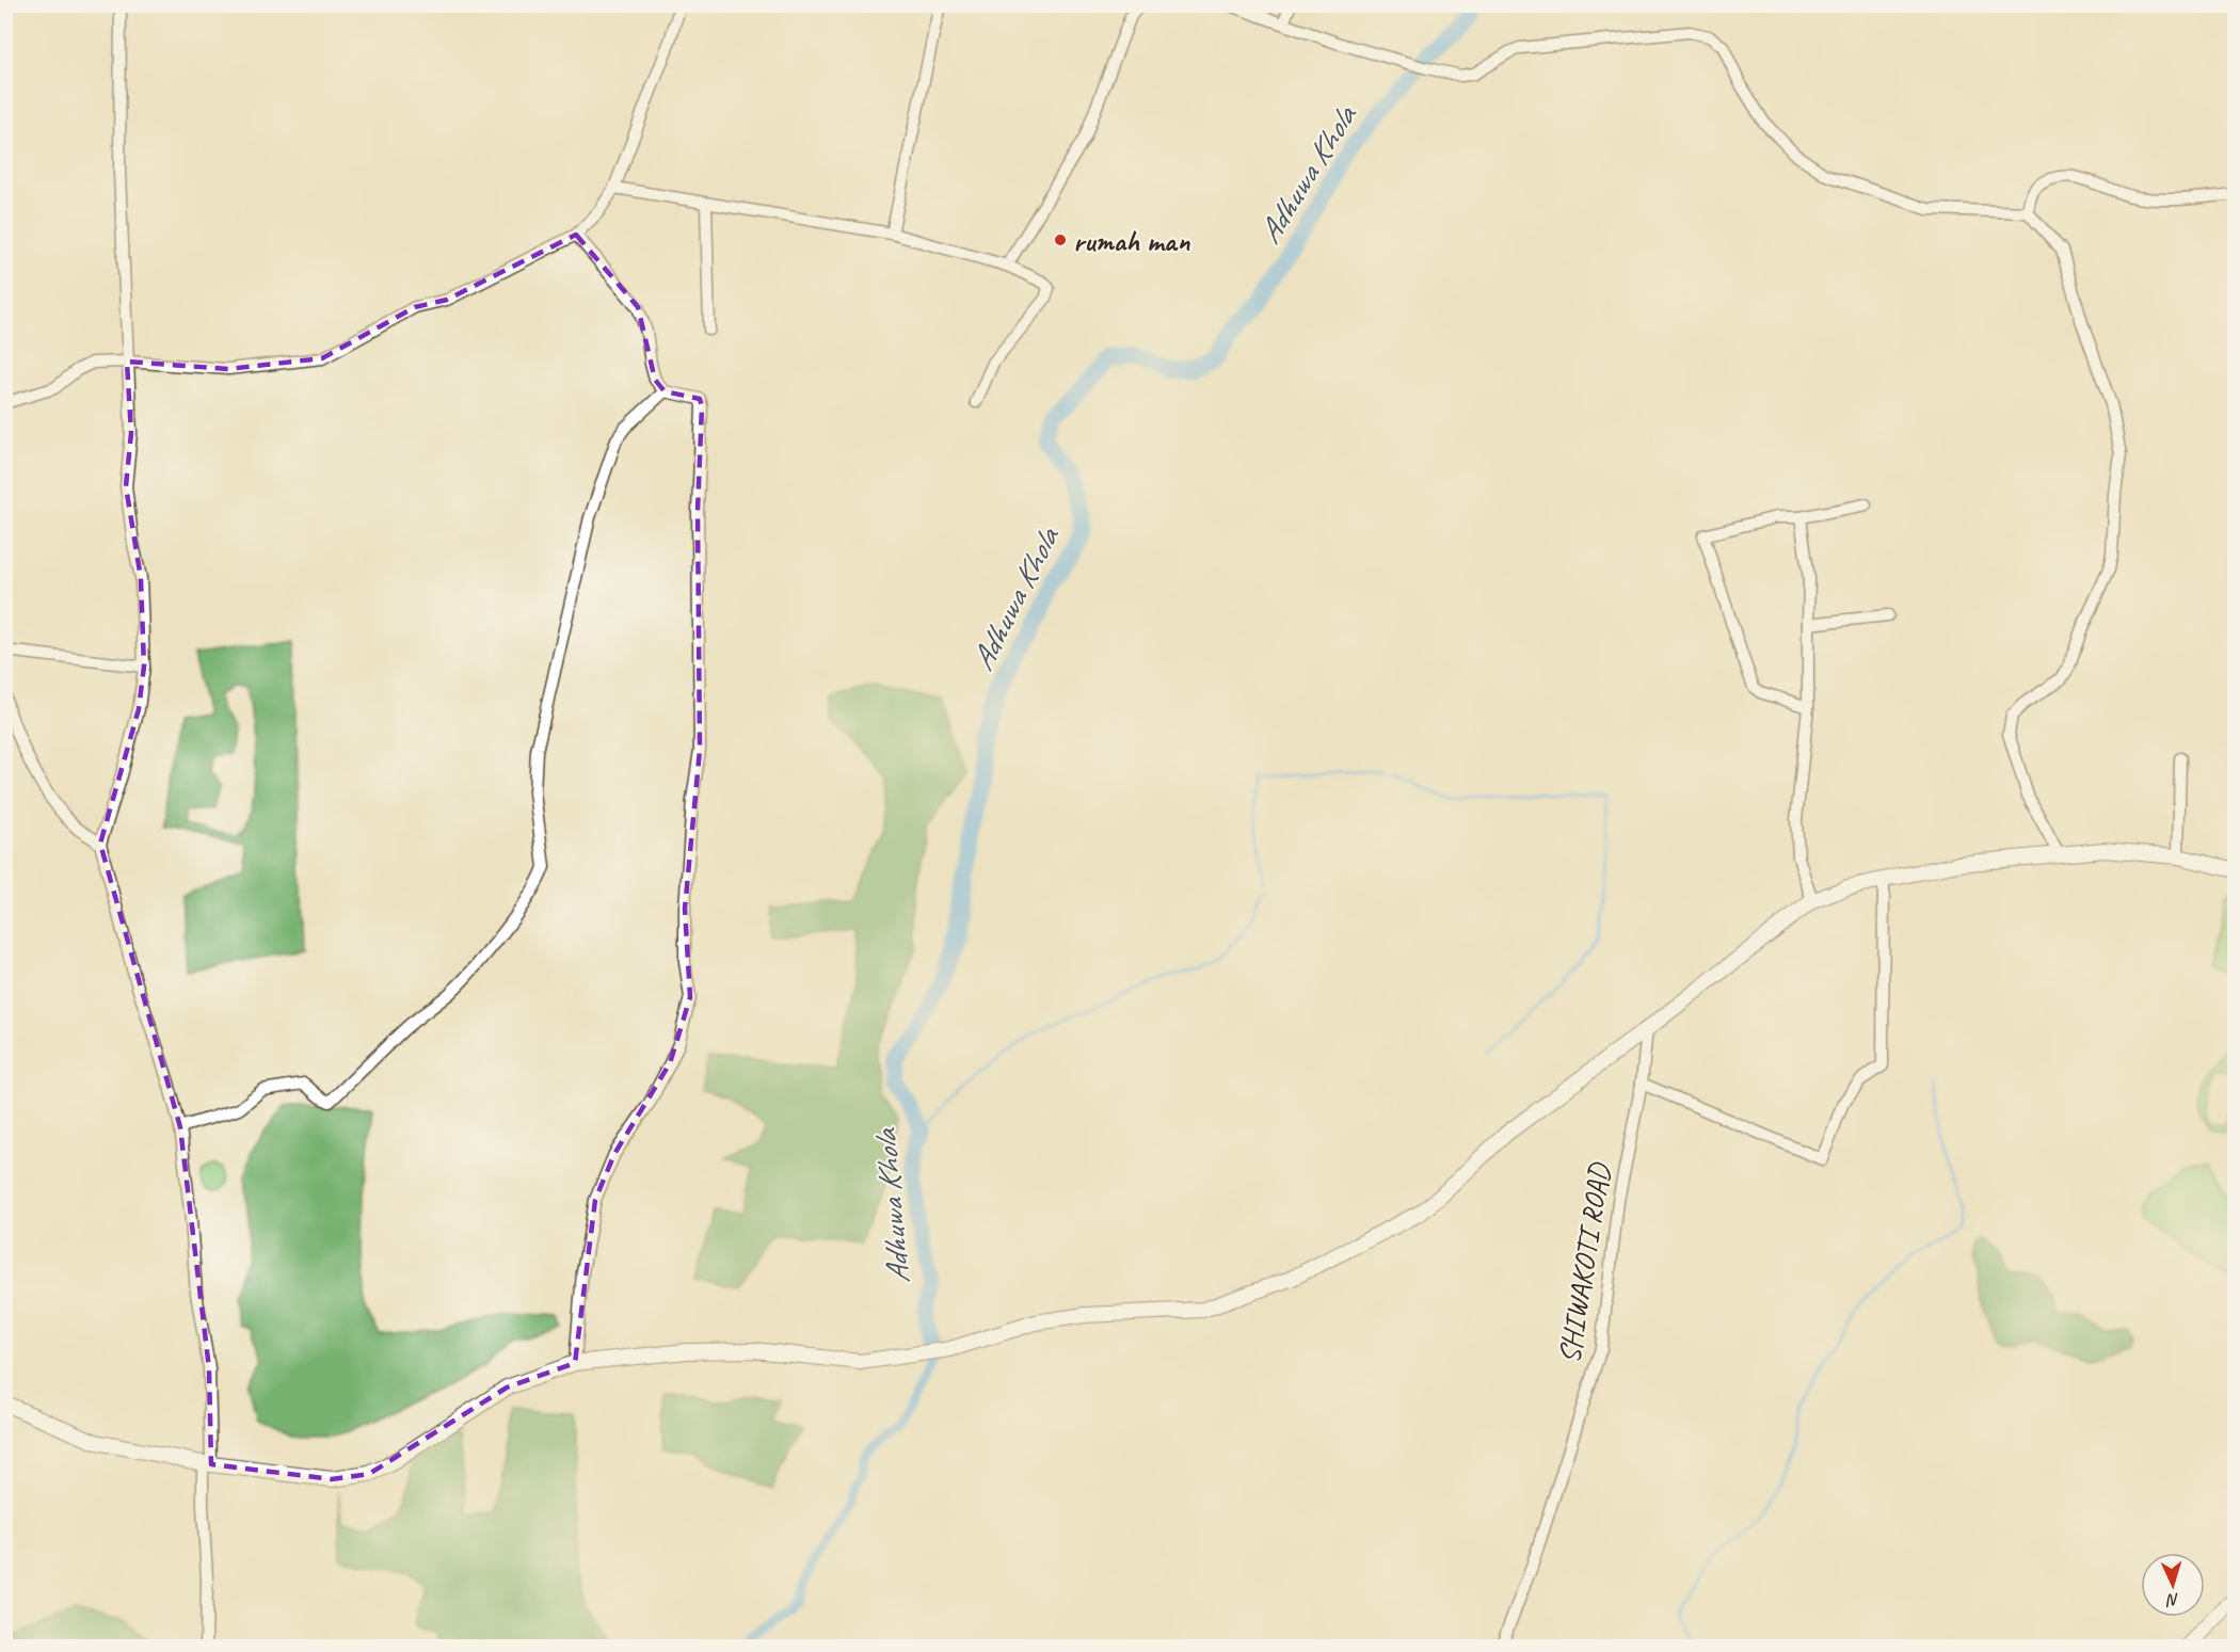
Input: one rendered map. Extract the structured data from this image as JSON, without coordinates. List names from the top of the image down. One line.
{"streets":{"street":["SHIWAKOTI ROAD"]},"water":["Adhuwa Khola"],"places":["rumah man"],"north":"bottom"}
